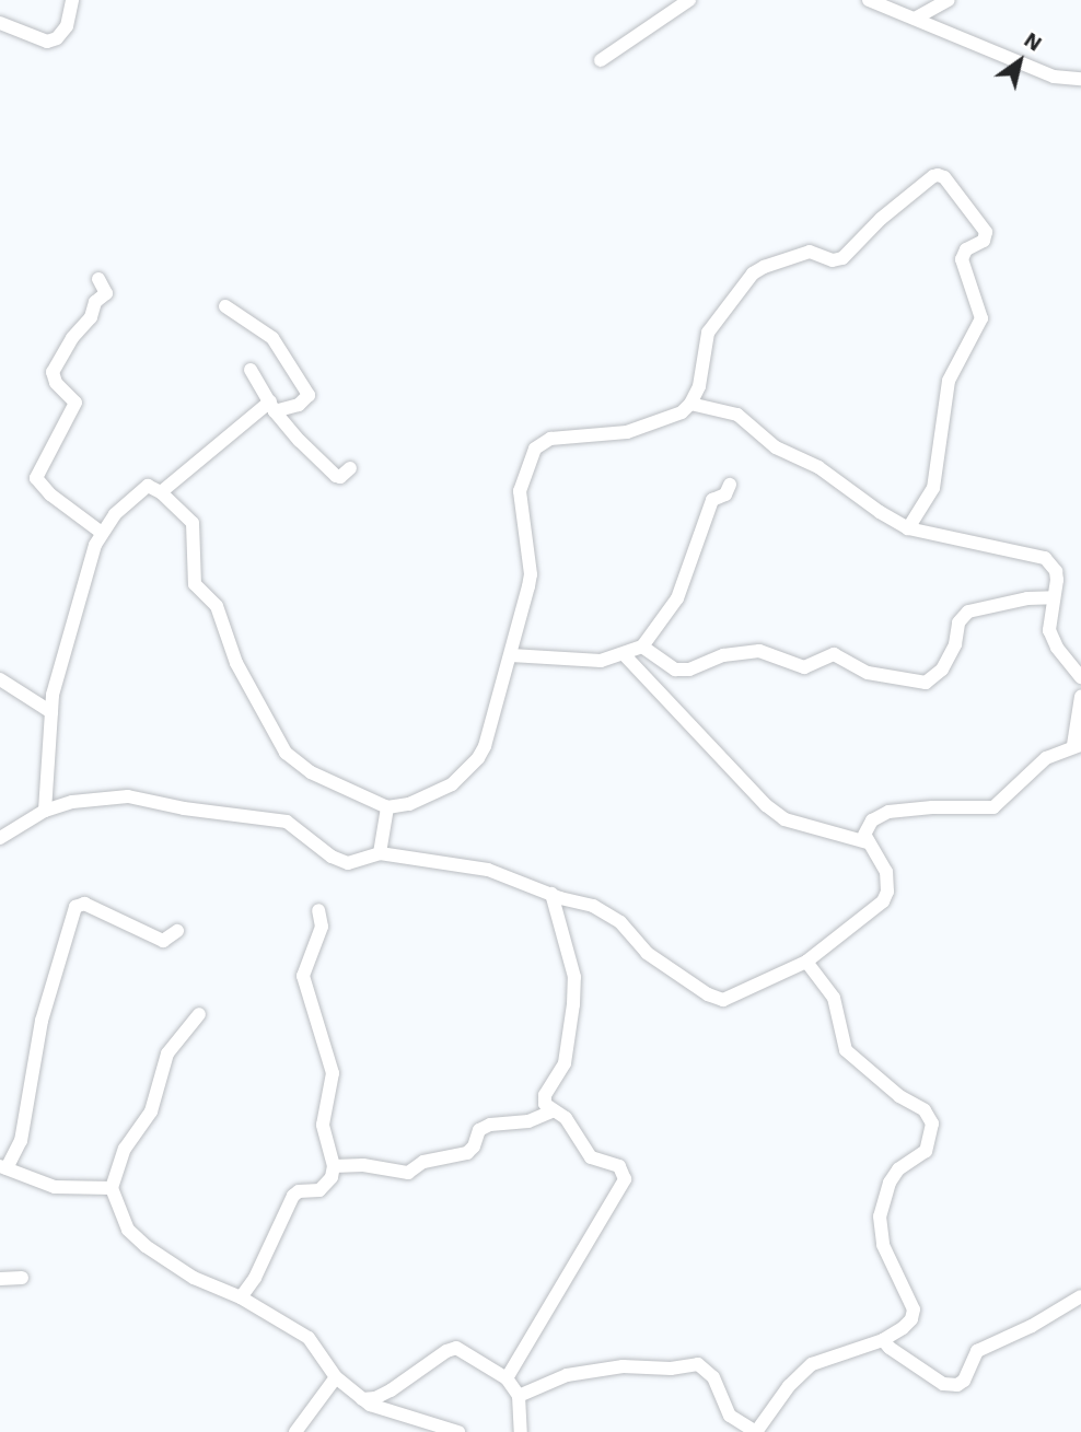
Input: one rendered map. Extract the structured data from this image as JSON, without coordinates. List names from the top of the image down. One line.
{"north":"top right"}
